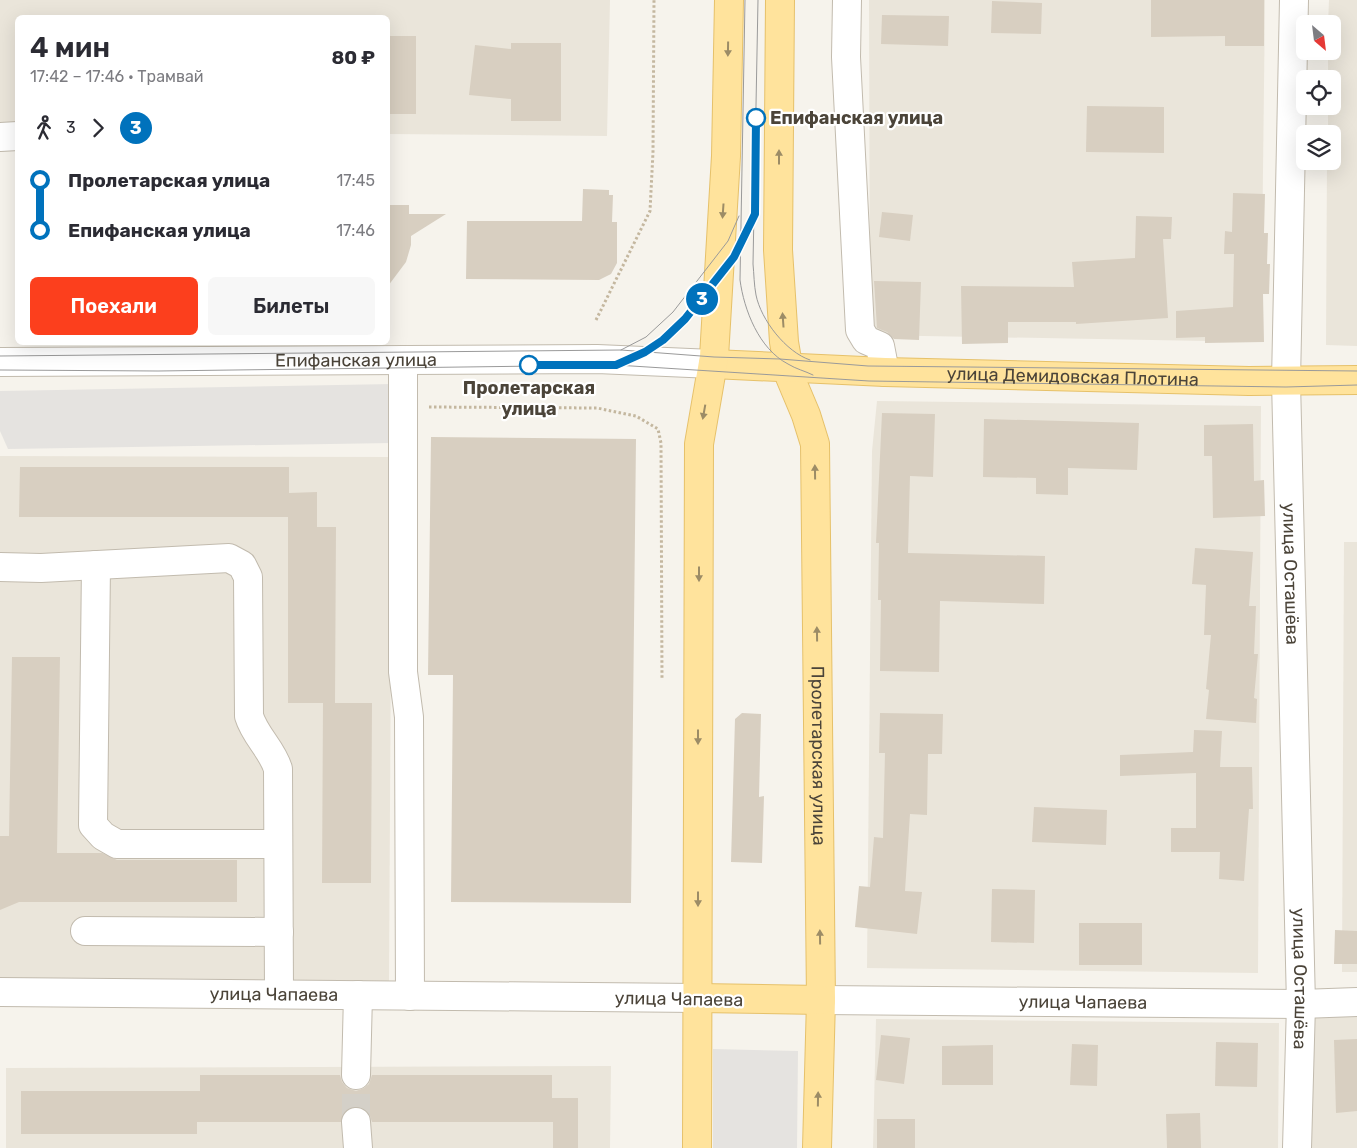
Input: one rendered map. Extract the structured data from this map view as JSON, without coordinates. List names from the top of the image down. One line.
{"streets":{"main road":["улица Демидовская Плотина","Пролетарская улица","улица Чапаева"],"street":["Епифанская улица","улица Осташёва"]},"crossings":[["улица Демидовская Плотина","улица Осташёва"],["улица Демидовская Плотина","Пролетарская улица"],["улица Осташёва","улица Чапаева"],["Пролетарская улица","улица Чапаева"]],"places":["Епифанская улица","Пролетарская улица"],"lines":["tram line 3"],"north":"bottom right","page":{"on_map":"3","heading":["4 мин","17:42 – 17:46 · Трамвай","80 ₽"],"legs":["3","3"],"list":[{"name":"Пролетарская улица","value":"17:45"},{"name":"Епифанская улица","value":"17:46"}],"buttons":["Поехали","Билеты"]}}
